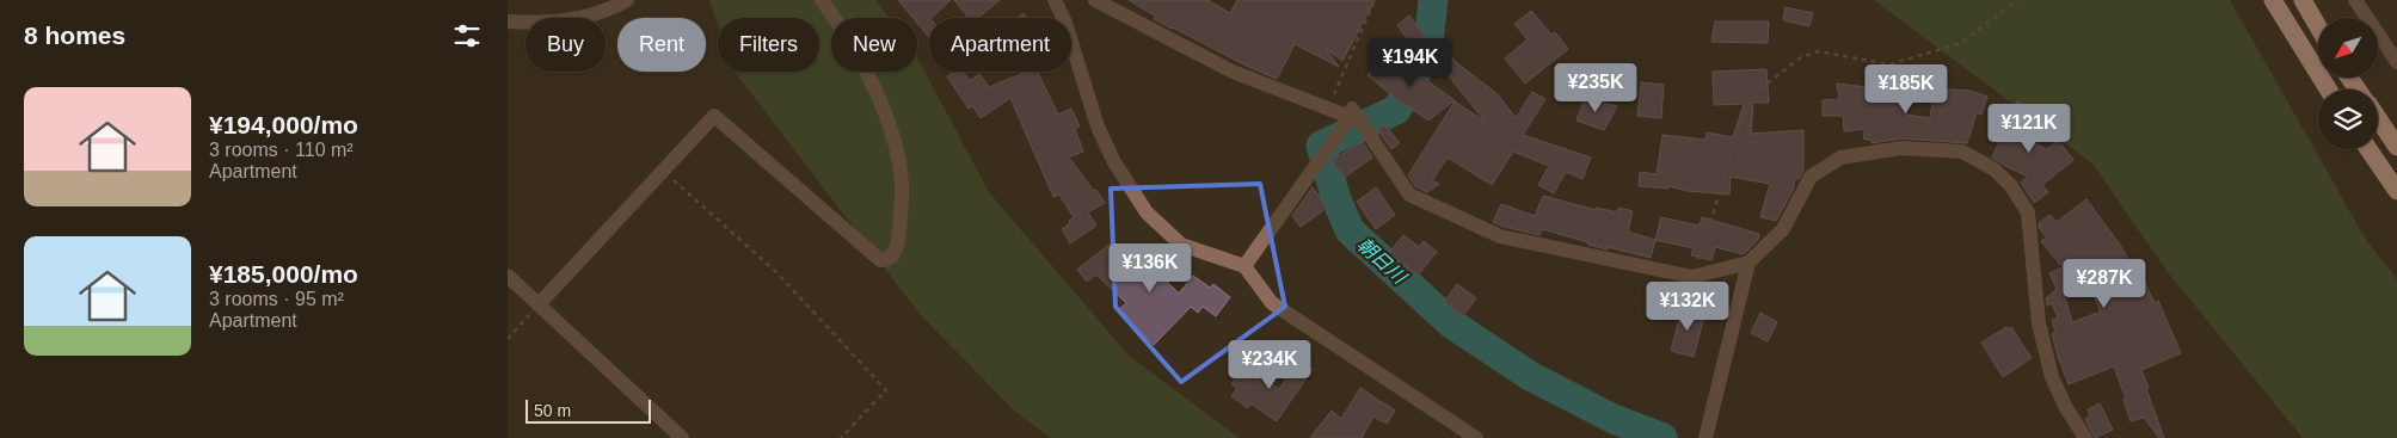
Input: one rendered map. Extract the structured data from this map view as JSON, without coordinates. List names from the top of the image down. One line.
{"water":["朝日川"],"scale_bar":"50 m","north":"bottom left","page":{"heading":"8 homes","chip":["Buy","Rent","Filters","New","Apartment"],"price":["¥194K","¥235K","¥185K","¥121K","¥136K","¥287K","¥132K","¥234K"],"list":[{"name":"¥194,000/mo","note":"3 rooms · 110 m² · Apartment"},{"name":"¥185,000/mo","note":"3 rooms · 95 m² · Apartment"}],"scale":"50 m"}}
